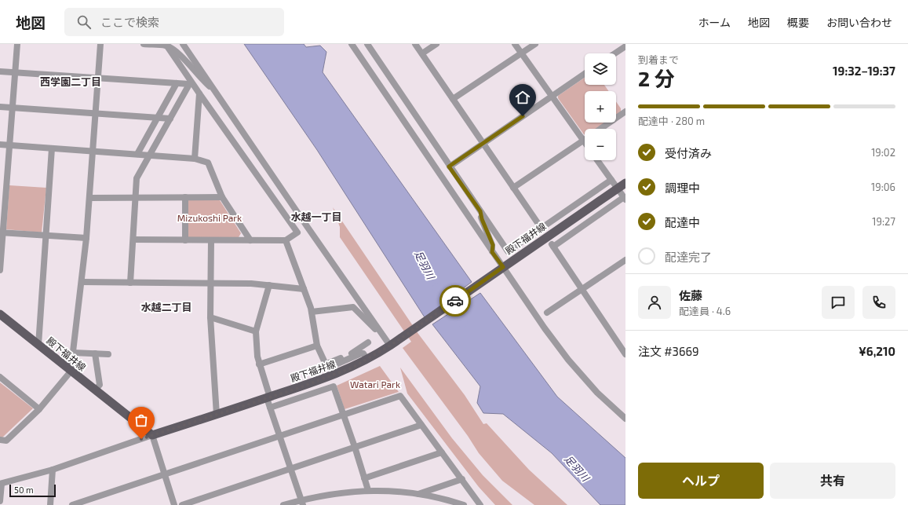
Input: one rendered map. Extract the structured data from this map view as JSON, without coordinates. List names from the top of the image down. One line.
{"streets":{"main road":["殿下福井線"]},"districts":["西学園二丁目","水越一丁目","水越二丁目"],"water":["足羽川"],"parks":["Mizukoshi Park","Watari Park"],"scale_bar":"50 m","page":{"header":"地図","search":"ここで検索","nav":["ホーム","地図","概要","お問い合わせ"],"heading":["2 分","到着まで","19:32–19:37"],"panel":["佐藤","配達員 · 4.6","注文 #3669","¥6,210"],"map_buttons":["+","−"],"bar":"配達中 · 280 m","list":[["受付済み","19:02"],["調理中","19:06"],["配達中","19:27"],"配達完了"],"buttons":["ヘルプ","共有"],"scale":"50 m"}}
